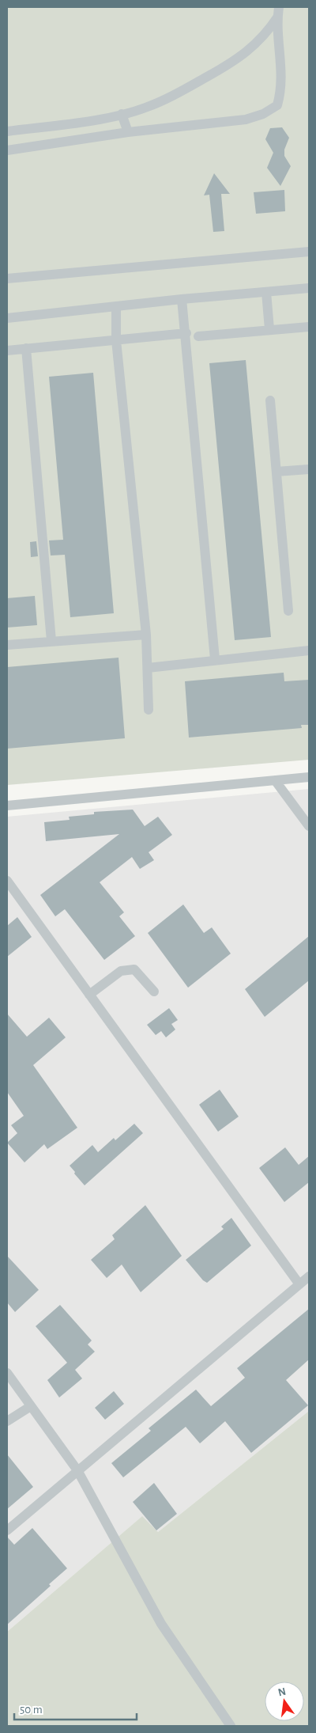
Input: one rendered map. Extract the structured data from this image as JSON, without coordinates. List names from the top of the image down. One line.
{"scale_bar":"50 m","north":"top"}
